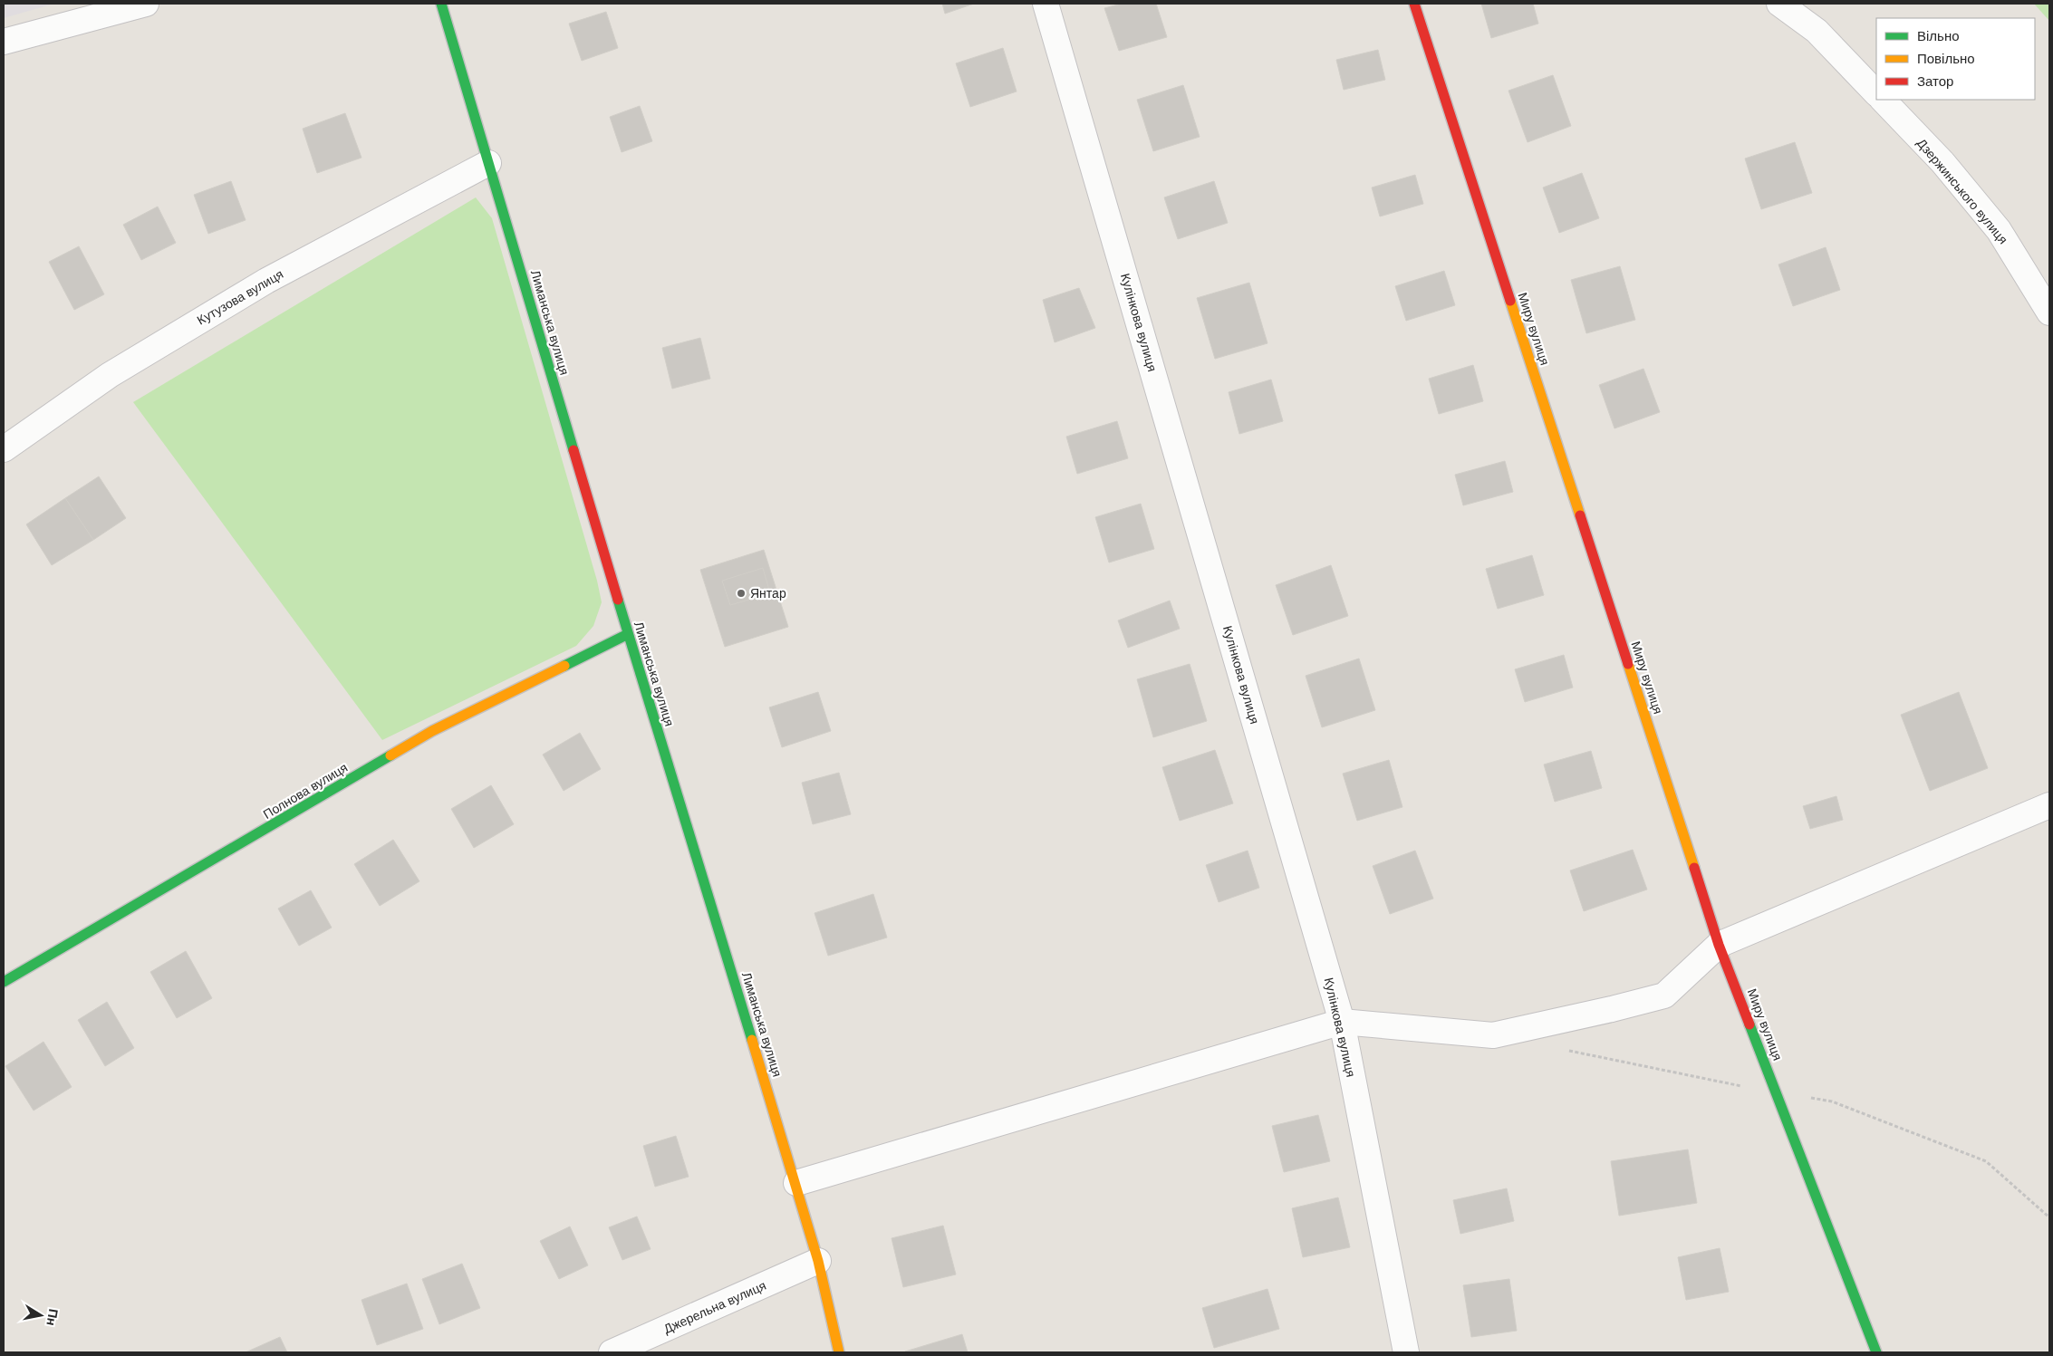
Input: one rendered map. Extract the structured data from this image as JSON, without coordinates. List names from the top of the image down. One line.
{"streets":{"street":["Дзержинського вулиця","Кутузова вулиця","Лиманська вулиця","Кулінкова вулиця","Миру вулиця","Полнова вулиця","Джерельна вулиця"]},"crossings":[["Кутузова вулиця","Лиманська вулиця"],["Лиманська вулиця","Полнова вулиця"],["Лиманська вулиця","Джерельна вулиця"]],"places":["Янтар"],"legend":["Вільно","Повільно","Затор"],"north":"right"}
